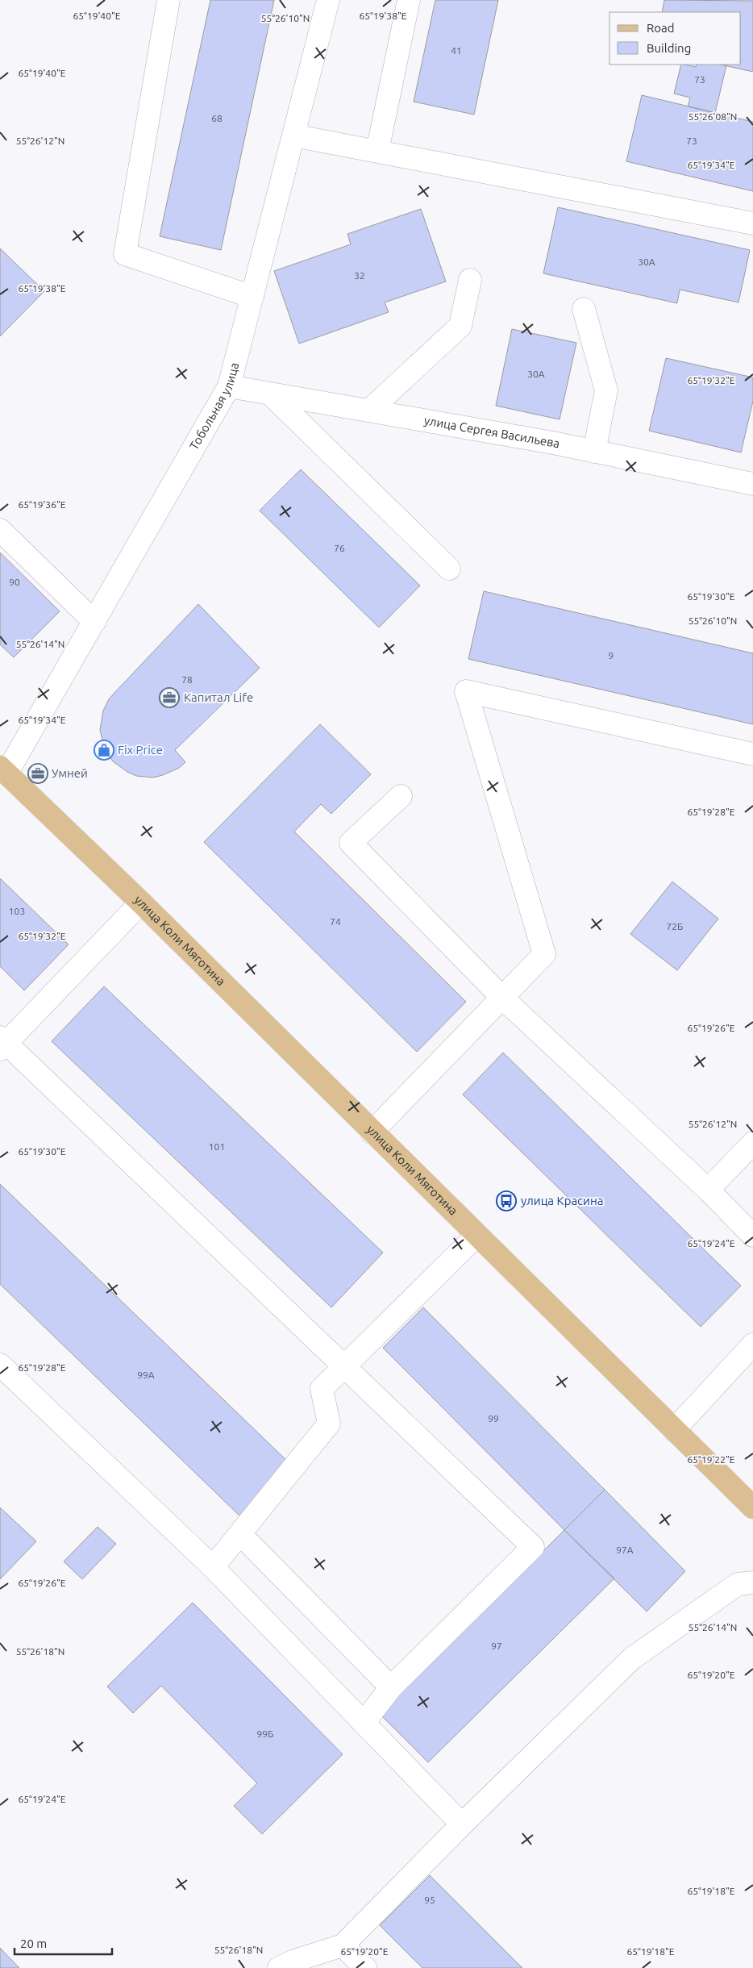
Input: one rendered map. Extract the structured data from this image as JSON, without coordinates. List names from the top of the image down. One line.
{"streets":{"main road":["улица Коли Мяготина"],"street":["Тобольная улица","улица Сергея Васильева"]},"crossings":[["Тобольная улица","улица Сергея Васильева"],["Тобольная улица","улица Коли Мяготина"]],"places":{"office":["Капитал Life","Умней"],"shop":["Fix Price"],"bus stop":["улица Красина"]},"house_numbers":["41","73","68","73","30А","32","30А","76","90","9","78","103","74","72Б","101","99А","99","97А","97","99Б","95"],"legend":["Road","Building"],"scale_bar":"20 m","coordinates":["65°19'40\"E","65°19'38\"E","55°26'10\"N","55°26'08\"N","55°26'12\"N","65°19'34\"E","65°19'32\"E","65°19'36\"E","65°19'30\"E","55°26'14\"N","65°19'28\"E","65°19'26\"E","65°19'24\"E","65°19'22\"E","55°26'18\"N","65°19'20\"E","65°19'18\"E"]}
